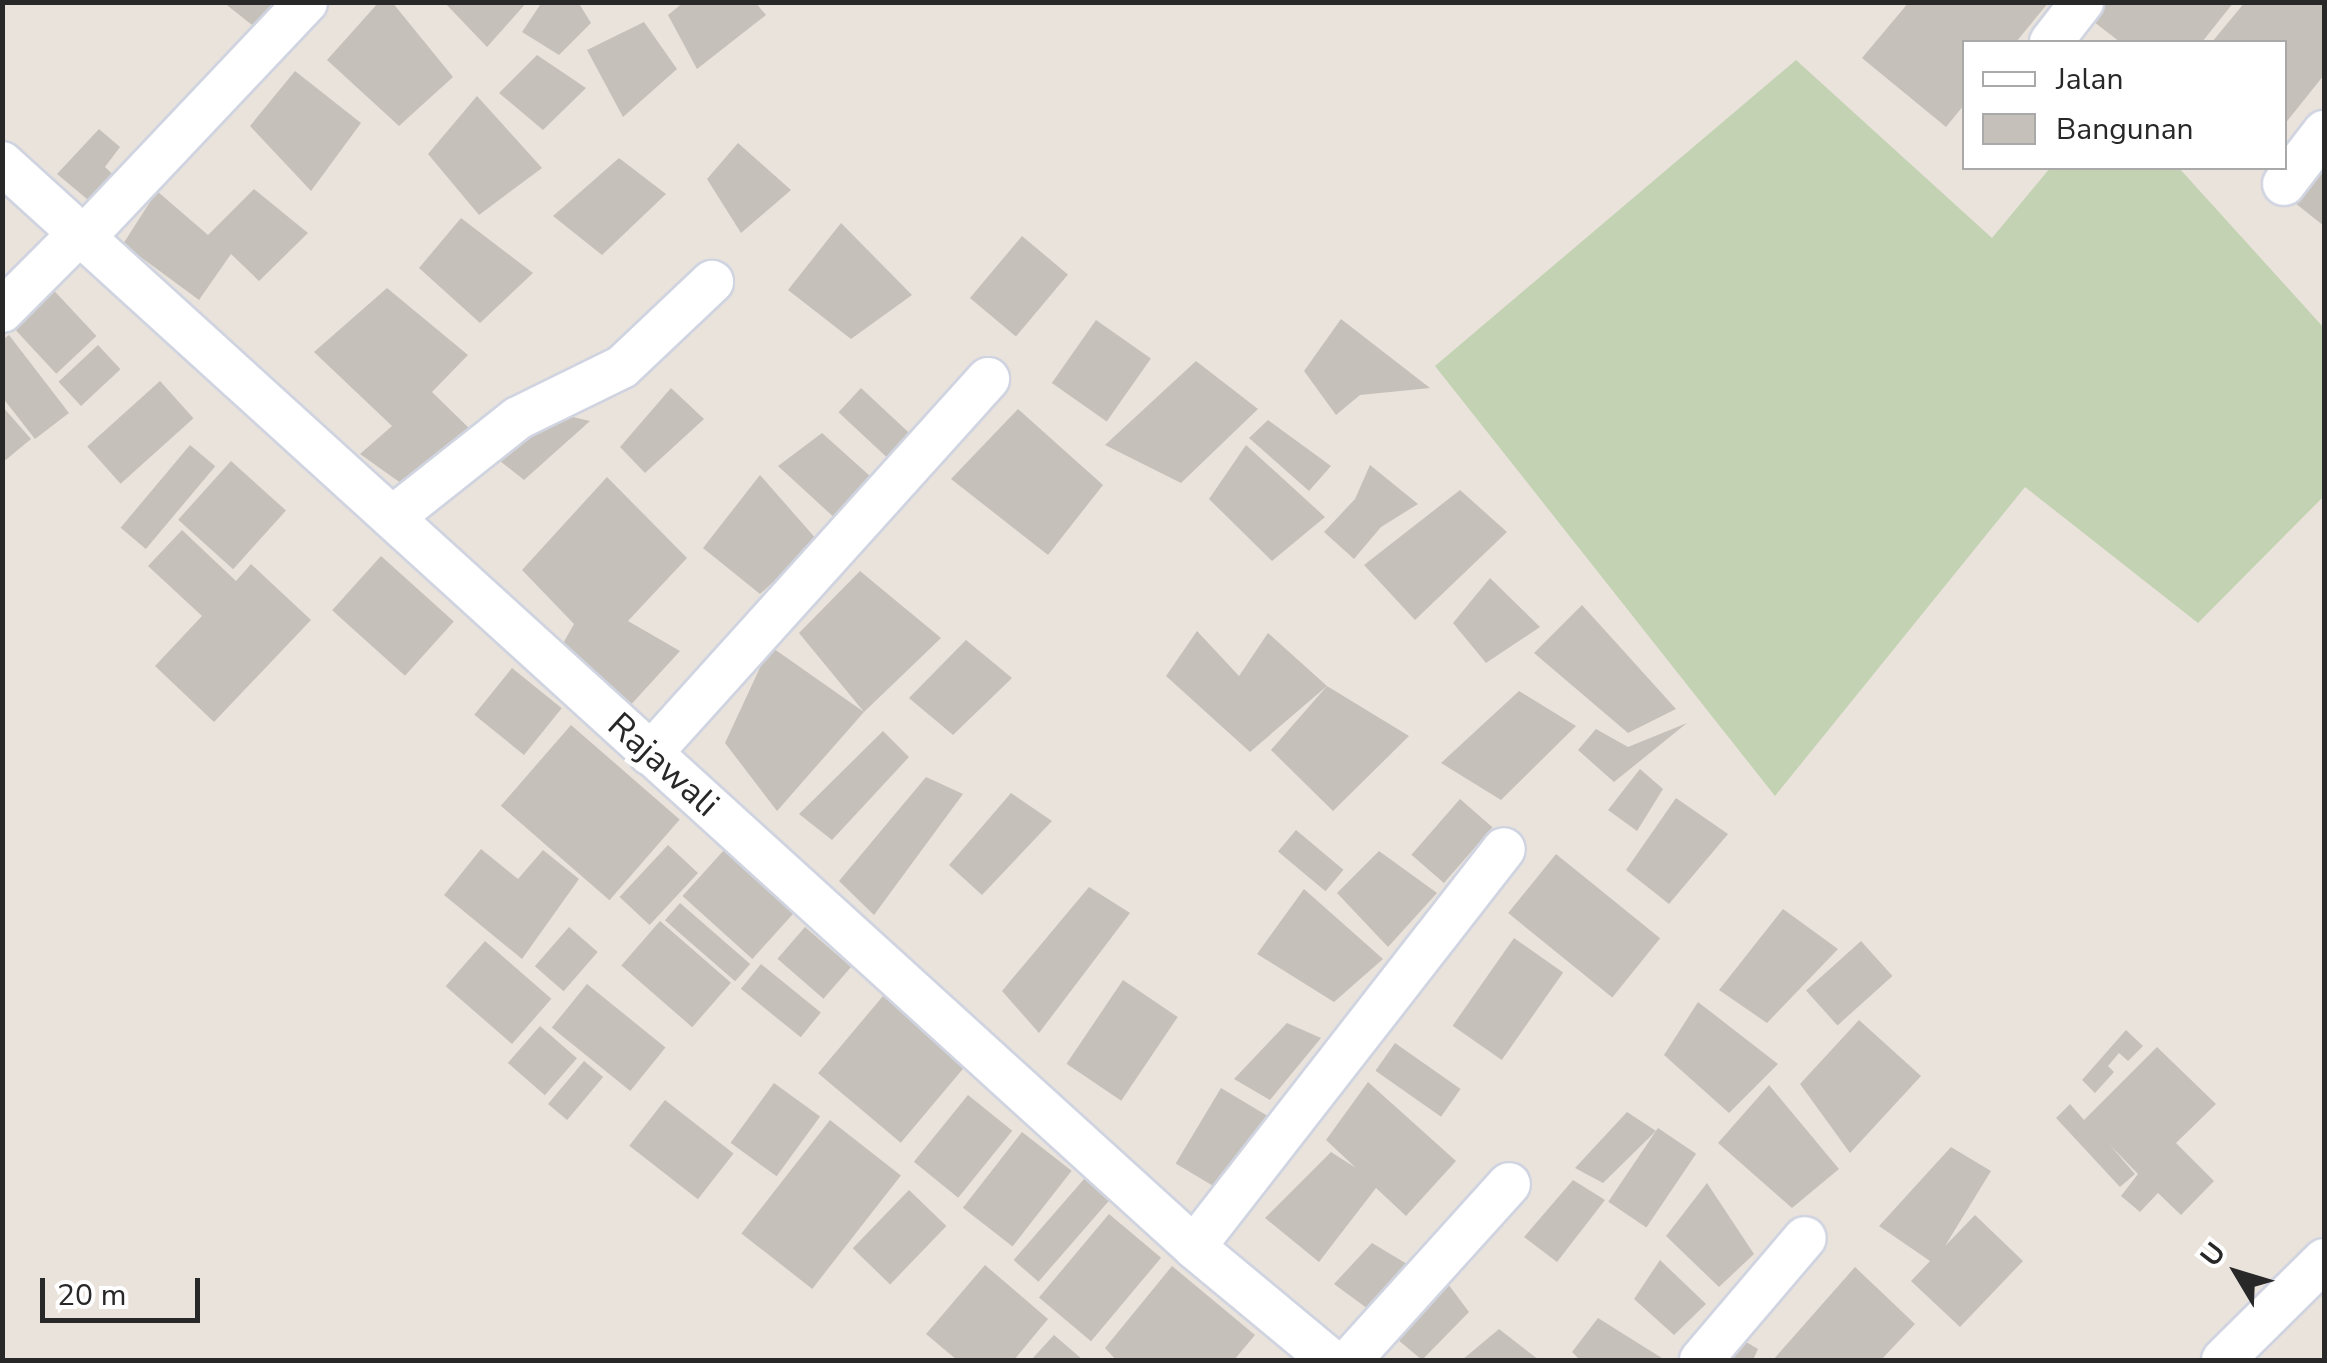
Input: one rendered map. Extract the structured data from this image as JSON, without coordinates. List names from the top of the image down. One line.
{"streets":{"street":["Rajawali"]},"legend":["Jalan","Bangunan"],"scale_bar":"20 m","north":"top left"}
